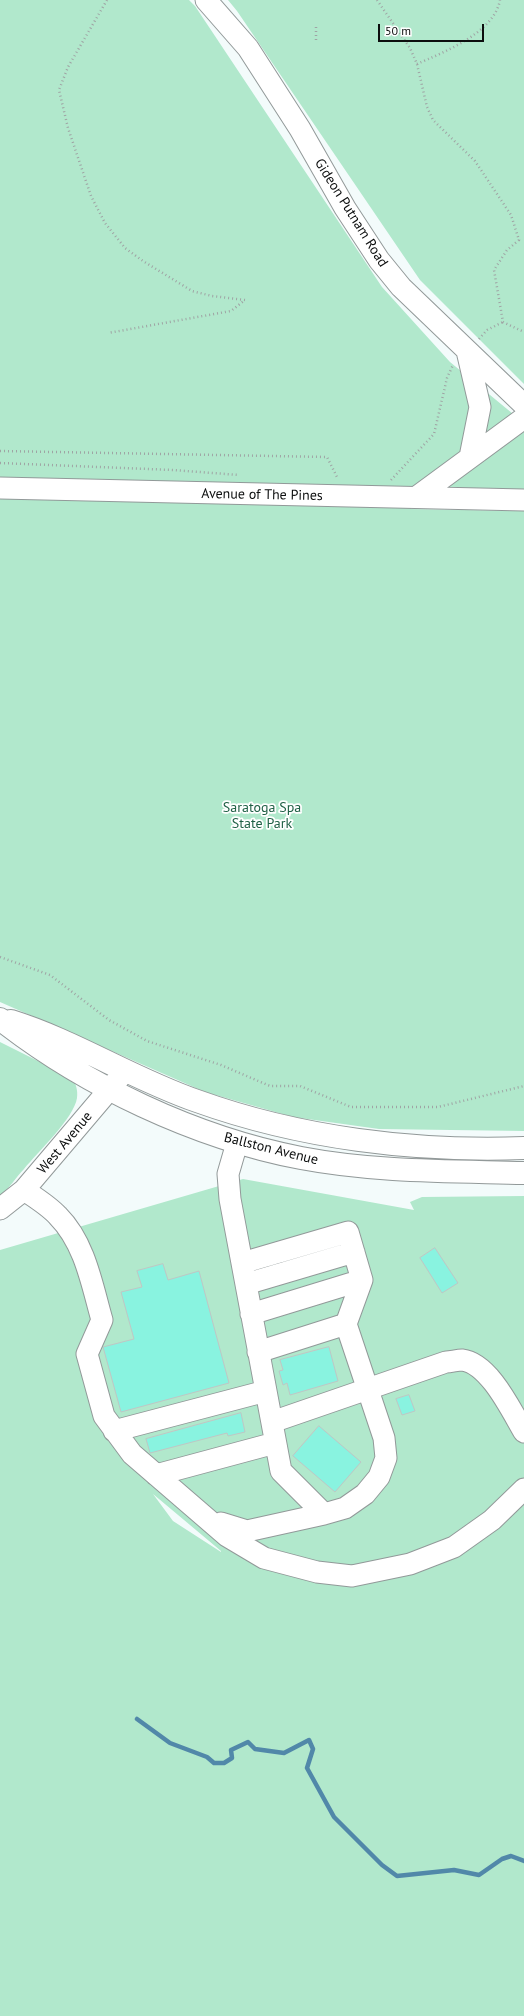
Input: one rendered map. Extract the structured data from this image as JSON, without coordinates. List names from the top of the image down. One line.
{"streets":{"highway":["Ballston Avenue"],"street":["Gideon Putnam Road","Avenue of The Pines","West Avenue"]},"crossings":[["West Avenue","Ballston Avenue"]],"parks":["Saratoga Spa State Park"],"scale_bar":"50 m"}
